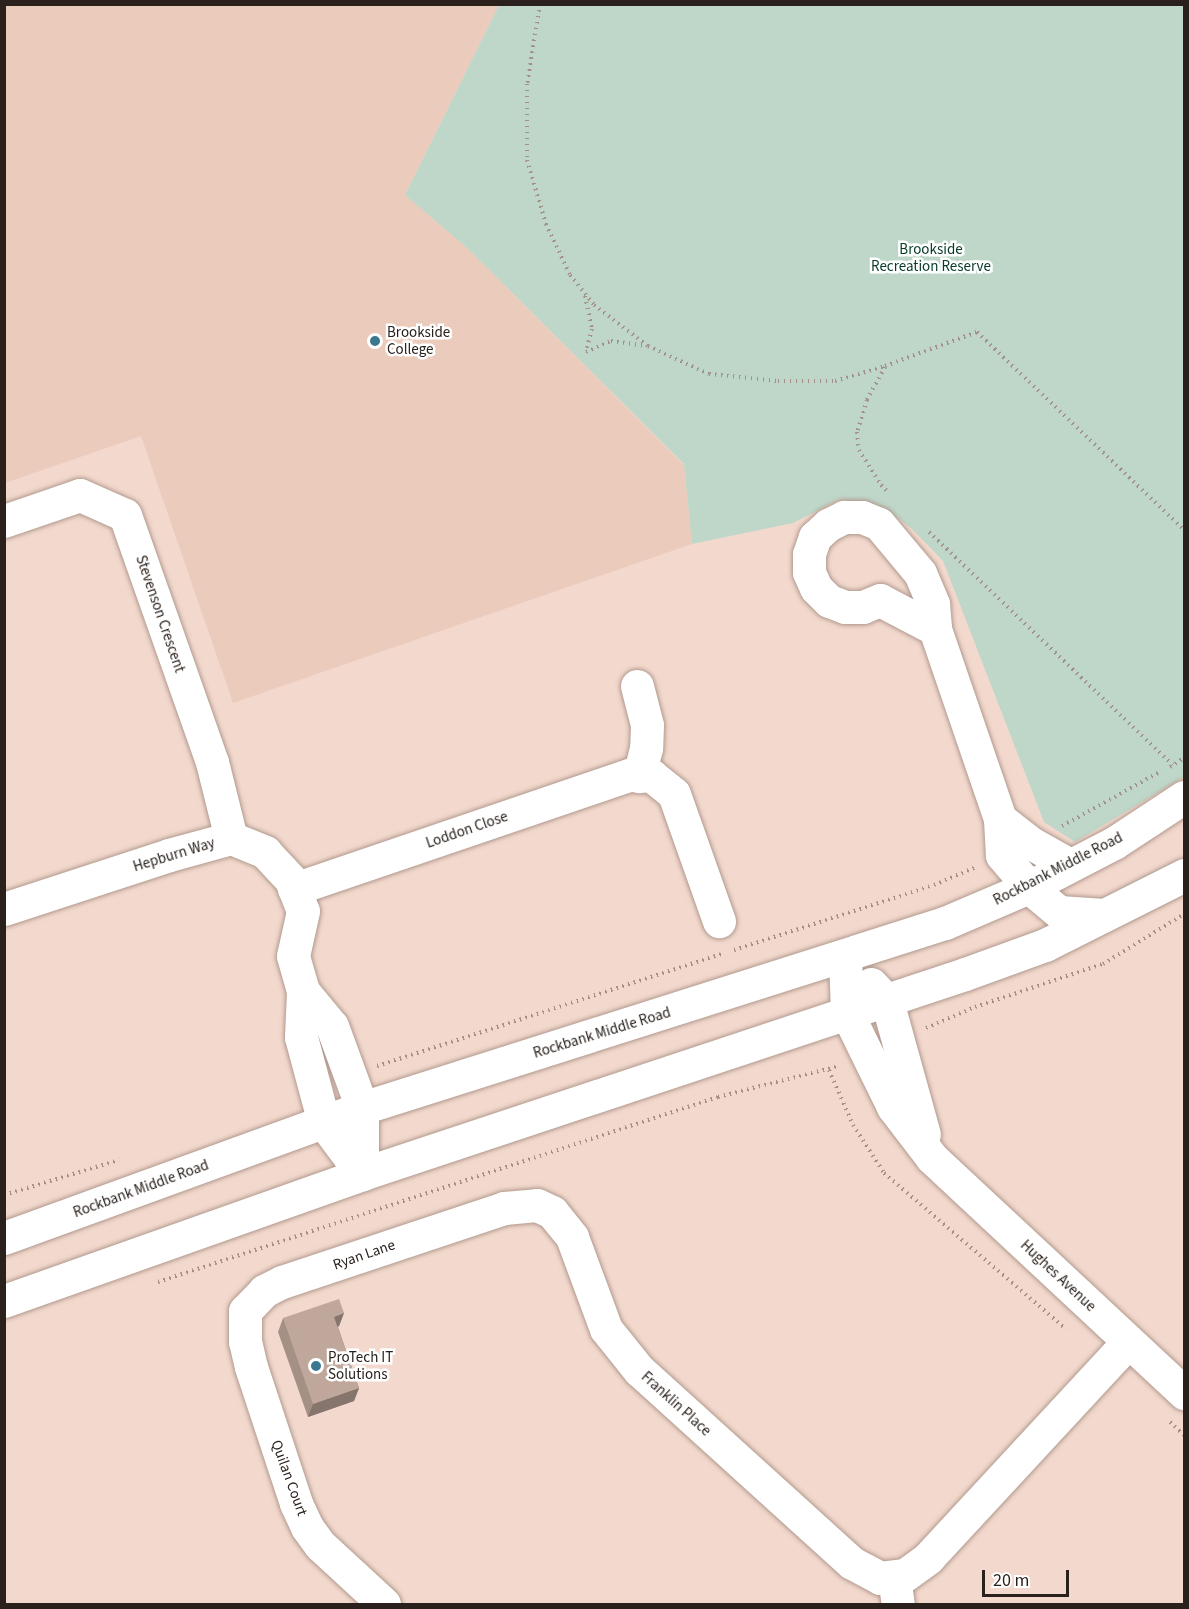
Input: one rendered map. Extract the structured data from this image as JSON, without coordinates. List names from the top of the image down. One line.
{"streets":{"street":["Stevenson Crescent","Loddon Close","Hepburn Way","Rockbank Middle Road","Ryan Lane","Hughes Avenue","Franklin Place","Quilan Court"]},"crossings":[["Stevenson Crescent","Hepburn Way"],["Loddon Close","Hepburn Way"],["Hepburn Way","Rockbank Middle Road"],["Ryan Lane","Franklin Place"],["Ryan Lane","Quilan Court"],["Hughes Avenue","Franklin Place"]],"parks":["Brookside Recreation Reserve"],"places":["Brookside College","ProTech IT Solutions"],"scale_bar":"20 m"}
